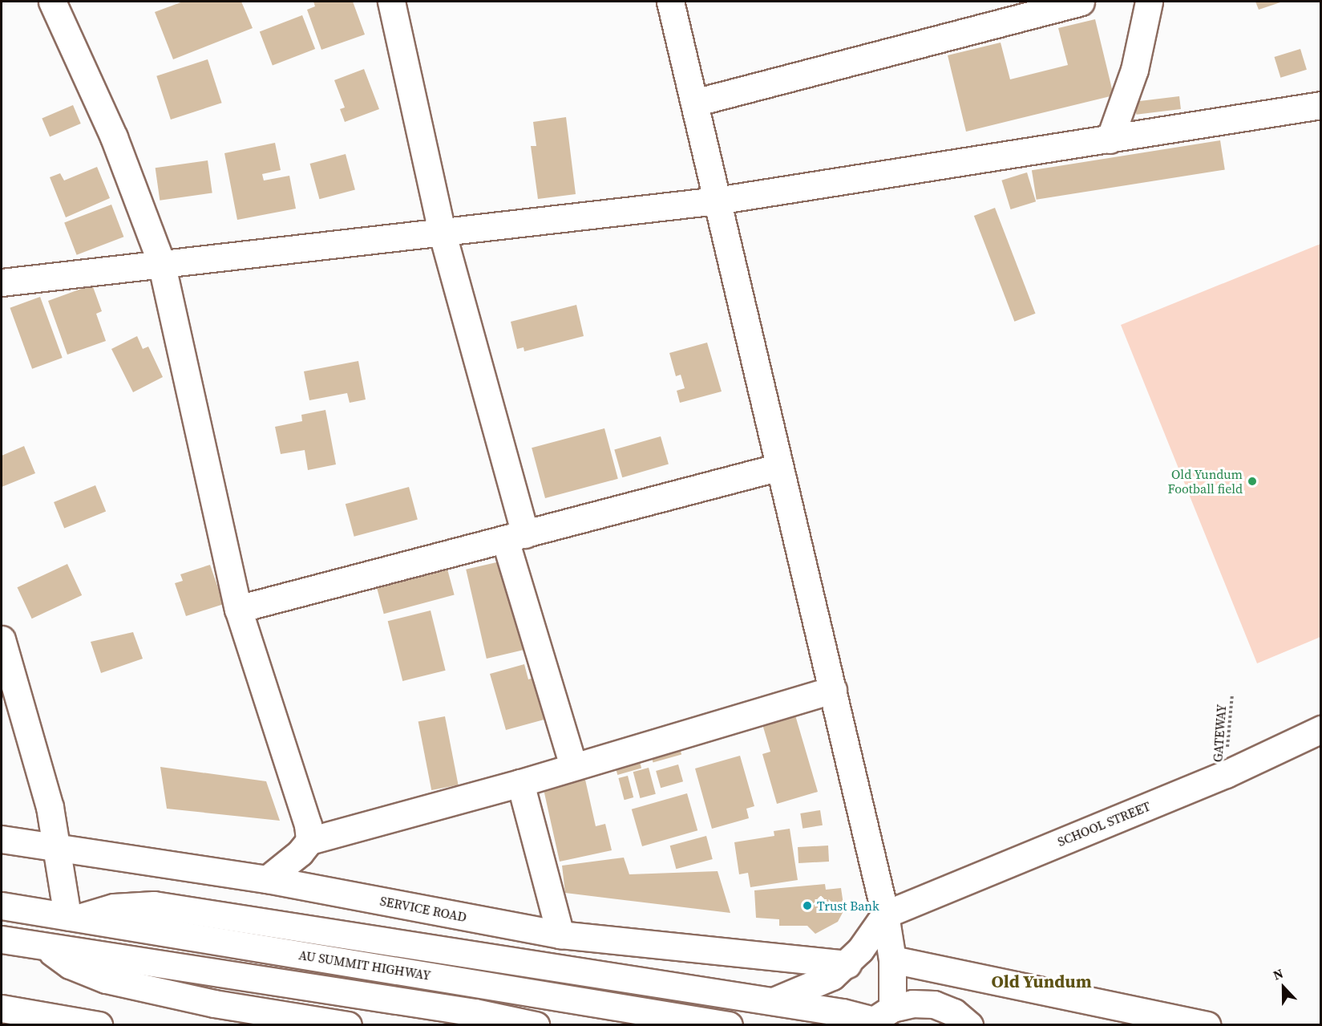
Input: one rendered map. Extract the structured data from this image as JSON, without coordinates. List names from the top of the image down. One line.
{"streets":{"street":["SCHOOL STREET","SERVICE ROAD","AU SUMMIT HIGHWAY"],"path":["GATEWAY"]},"crossings":[["GATEWAY","SCHOOL STREET"]],"districts":["Old Yundum"],"places":["Old Yundum Football field","Trust Bank"],"north":"top"}
